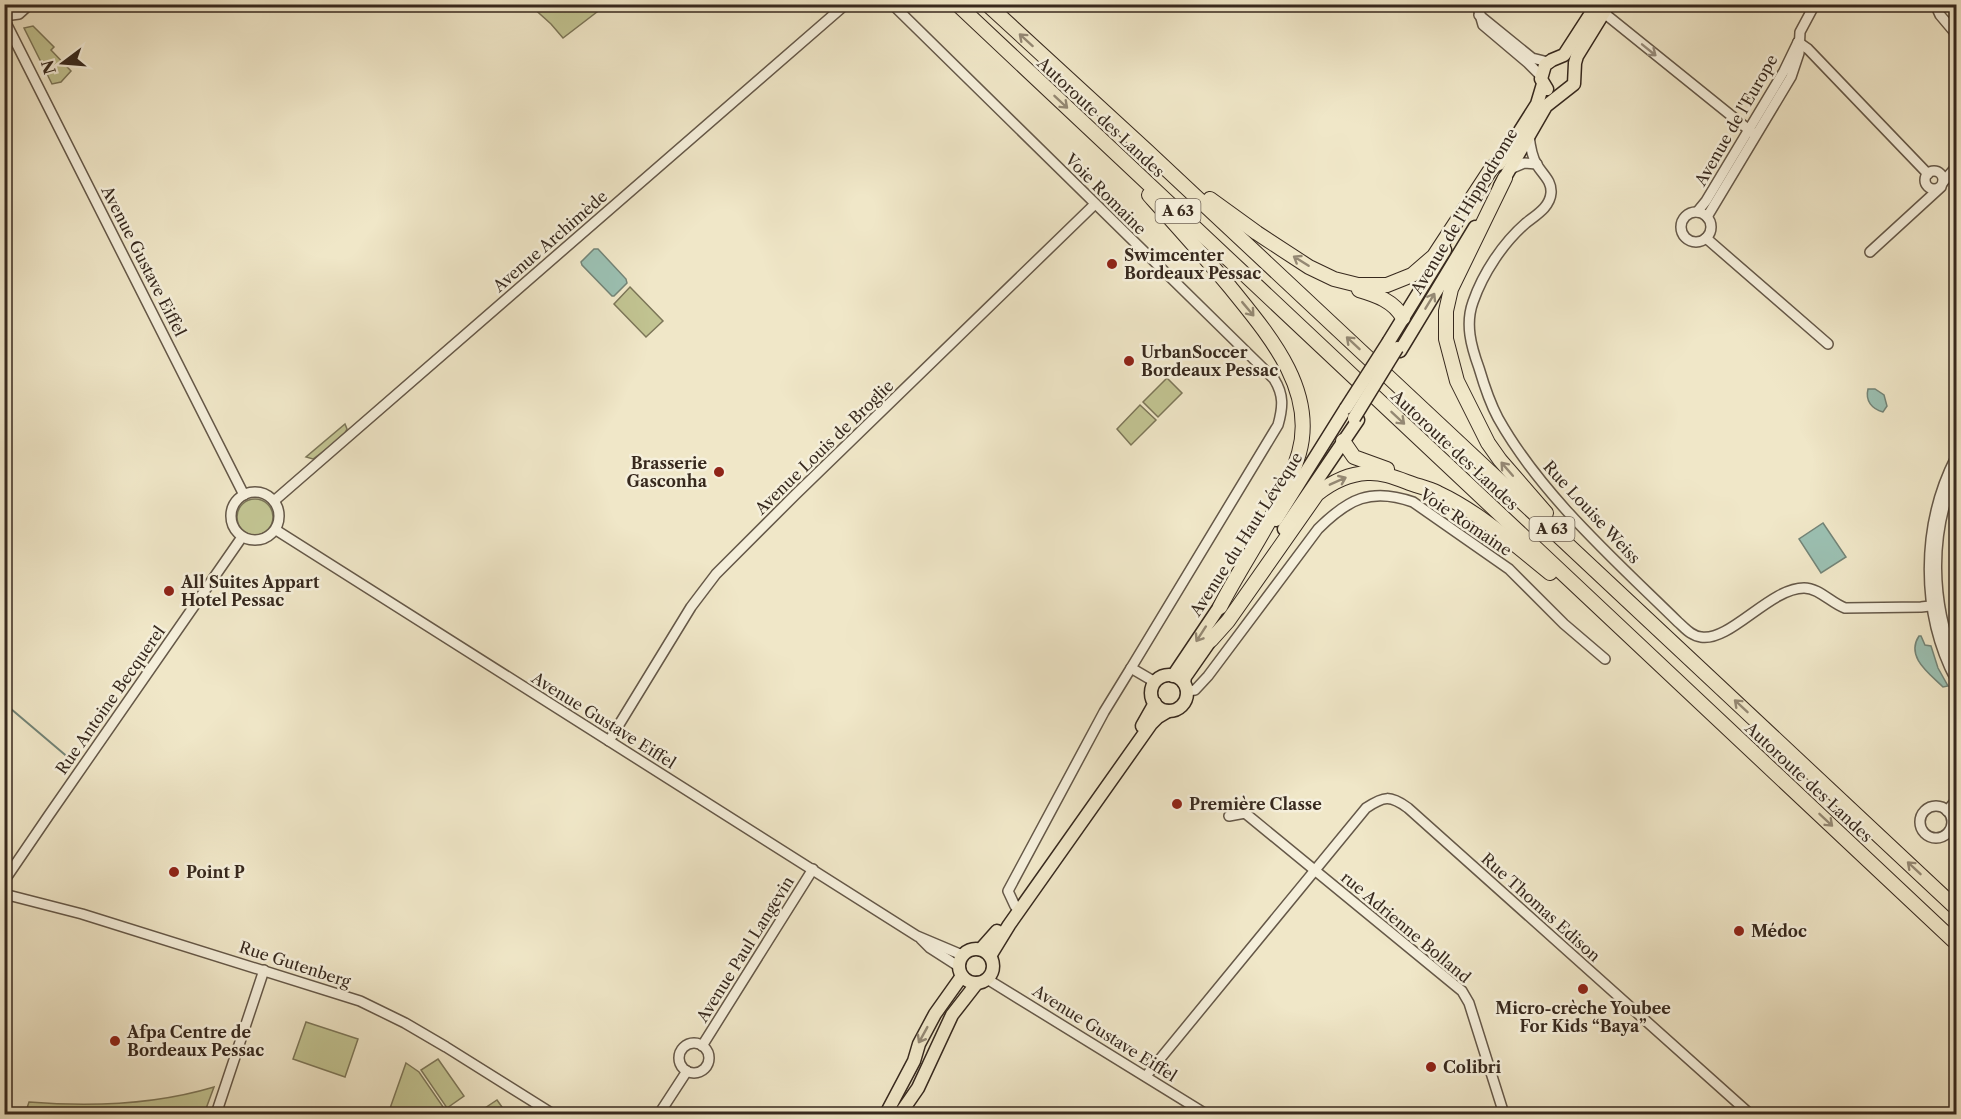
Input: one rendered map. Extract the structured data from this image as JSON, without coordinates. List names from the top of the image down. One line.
{"streets":{"highway":["Autoroute des Landes","A 63"],"main road":["Avenue de l'Hippodrome","Avenue du Haut Lévèque"],"street":["Avenue de l'Europe","Voie Romaine","Avenue Archimède","Avenue Gustave Eiffel","Avenue Louis de Broglie","Rue Louise Weiss","Rue Antoine Becquerel","Rue Thomas Edison","rue Adrienne Bolland","Avenue Paul Langevin","Rue Gutenberg"]},"crossings":[["Voie Romaine","Avenue Louis de Broglie"],["Voie Romaine","Avenue du Haut Lévèque"],["Avenue de l'Hippodrome","Rue Louise Weiss"],["Avenue Archimède","Avenue Gustave Eiffel"],["Avenue Archimède","Rue Antoine Becquerel"],["Avenue Gustave Eiffel","Avenue Louis de Broglie"],["Avenue Gustave Eiffel","Rue Antoine Becquerel"],["Avenue Gustave Eiffel","Rue Thomas Edison"],["Avenue Gustave Eiffel","Avenue Paul Langevin"],["Rue Thomas Edison","rue Adrienne Bolland"]],"places":["Swimcenter Bordeaux Pessac","UrbanSoccer Bordeaux Pessac","Brasserie Gasconha","All Suites Appart Hotel Pessac","Première Classe","Point P","Médoc","Micro-crèche Youbee For Kids “Baya”","Afpa Centre de Bordeaux Pessac","Colibri"],"north":"left"}
